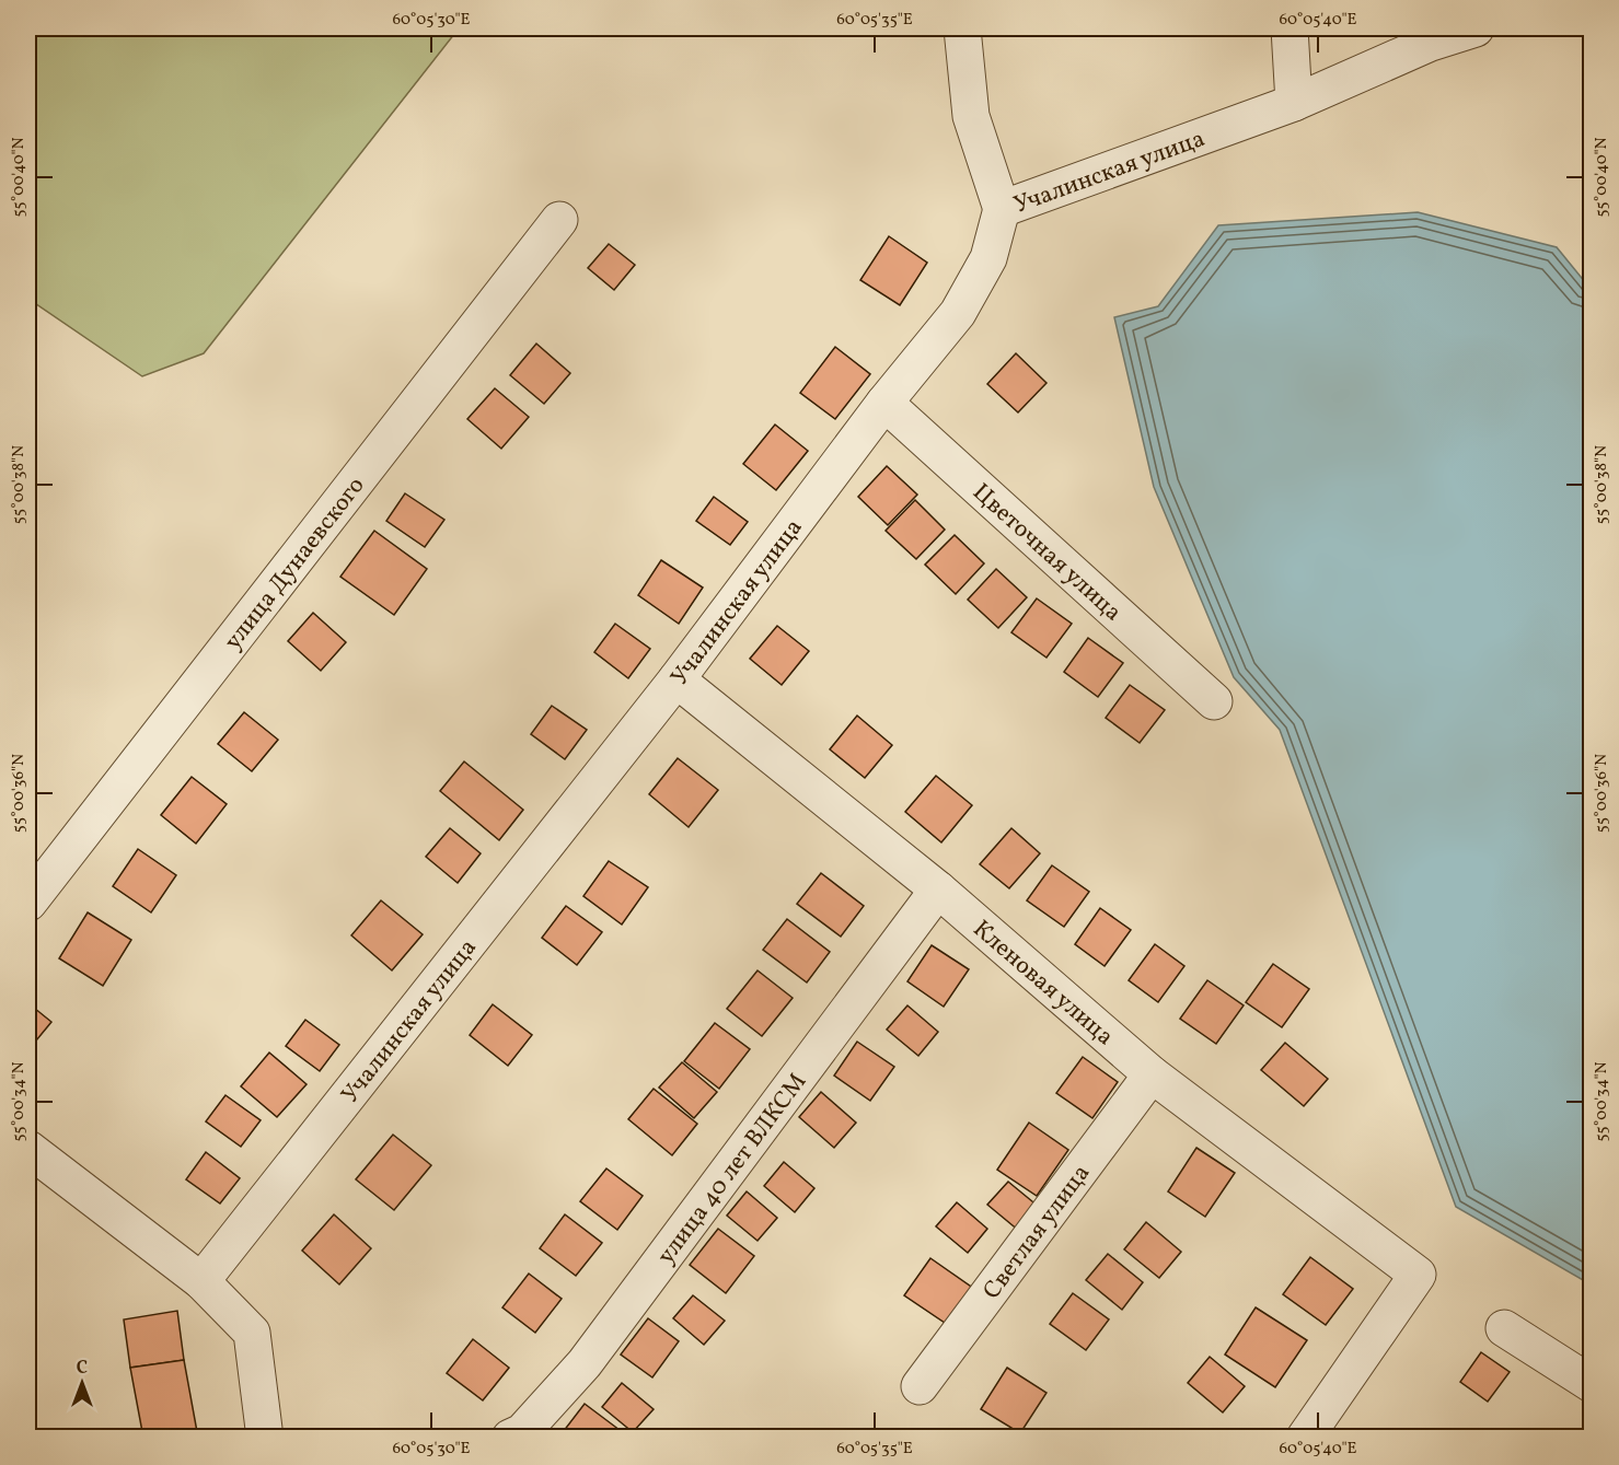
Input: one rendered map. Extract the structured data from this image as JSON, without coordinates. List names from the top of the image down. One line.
{"streets":{"street":["Учалинская улица","Цветочная улица","улица Дунаевского","Кленовая улица","улица 40 лет ВЛКСМ","Светлая улица"]},"crossings":[["Учалинская улица","Цветочная улица"],["Учалинская улица","Кленовая улица"],["Кленовая улица","улица 40 лет ВЛКСМ"],["Кленовая улица","Светлая улица"]],"north":"top","coordinates":["60°05'30\"E","60°05'35\"E","60°05'40\"E","55°00'40\"N","55°00'38\"N","55°00'36\"N","55°00'34\"N"]}
